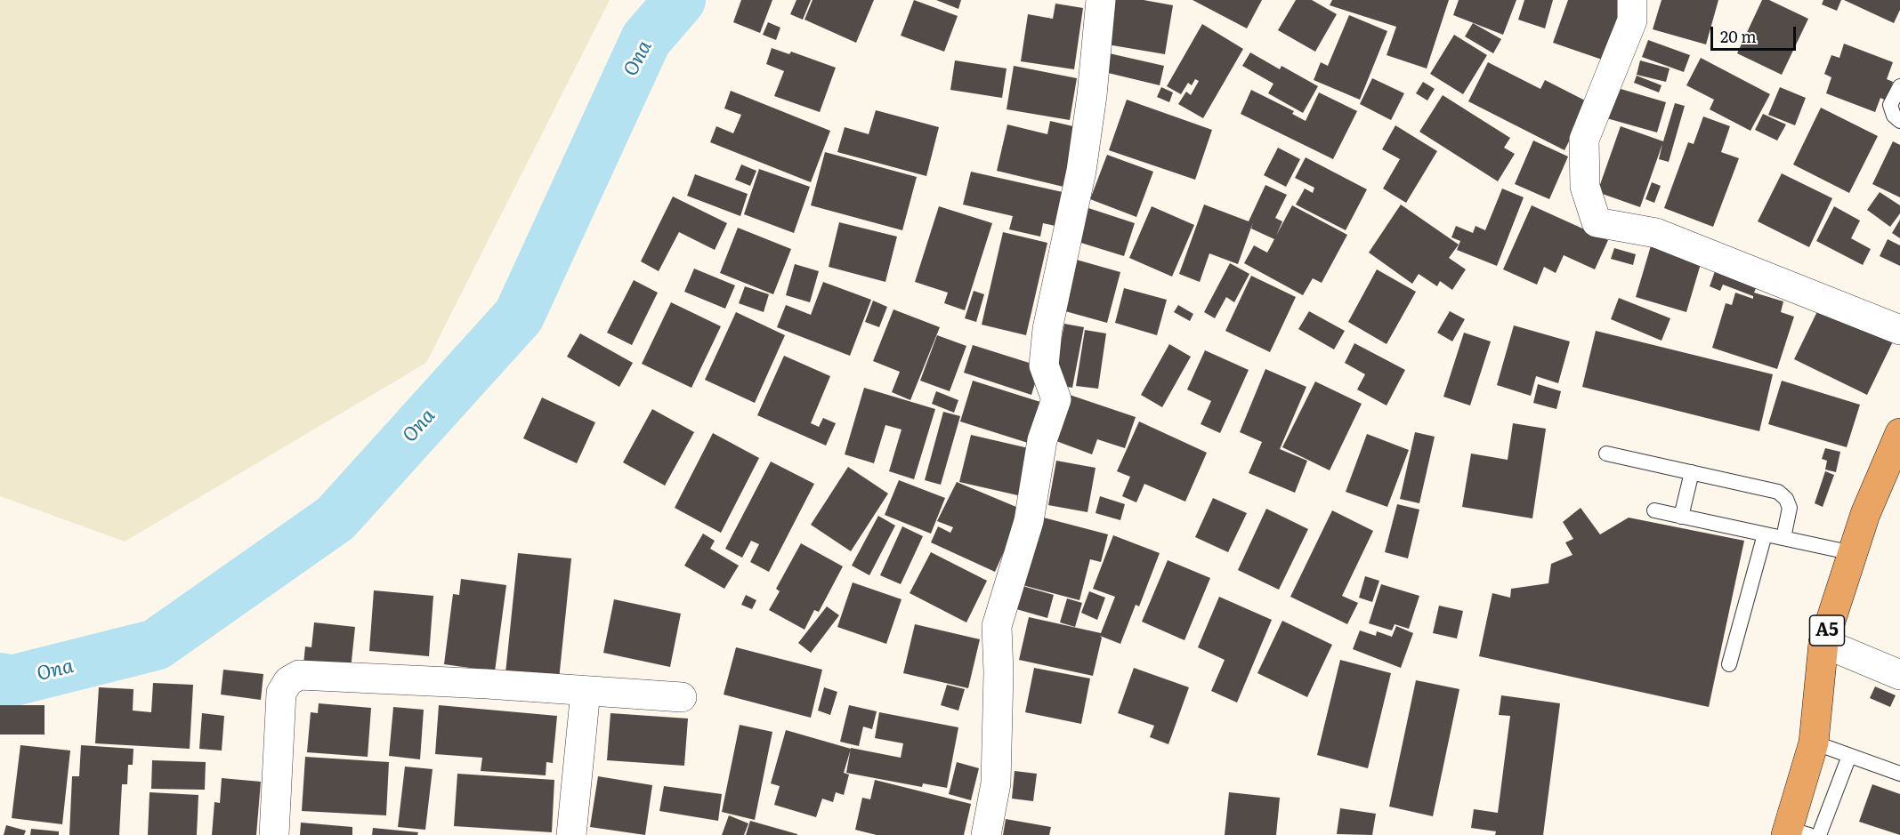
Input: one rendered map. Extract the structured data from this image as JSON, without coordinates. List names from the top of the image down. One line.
{"streets":{"highway":["A5"]},"water":["Ona"],"scale_bar":"20 m"}
